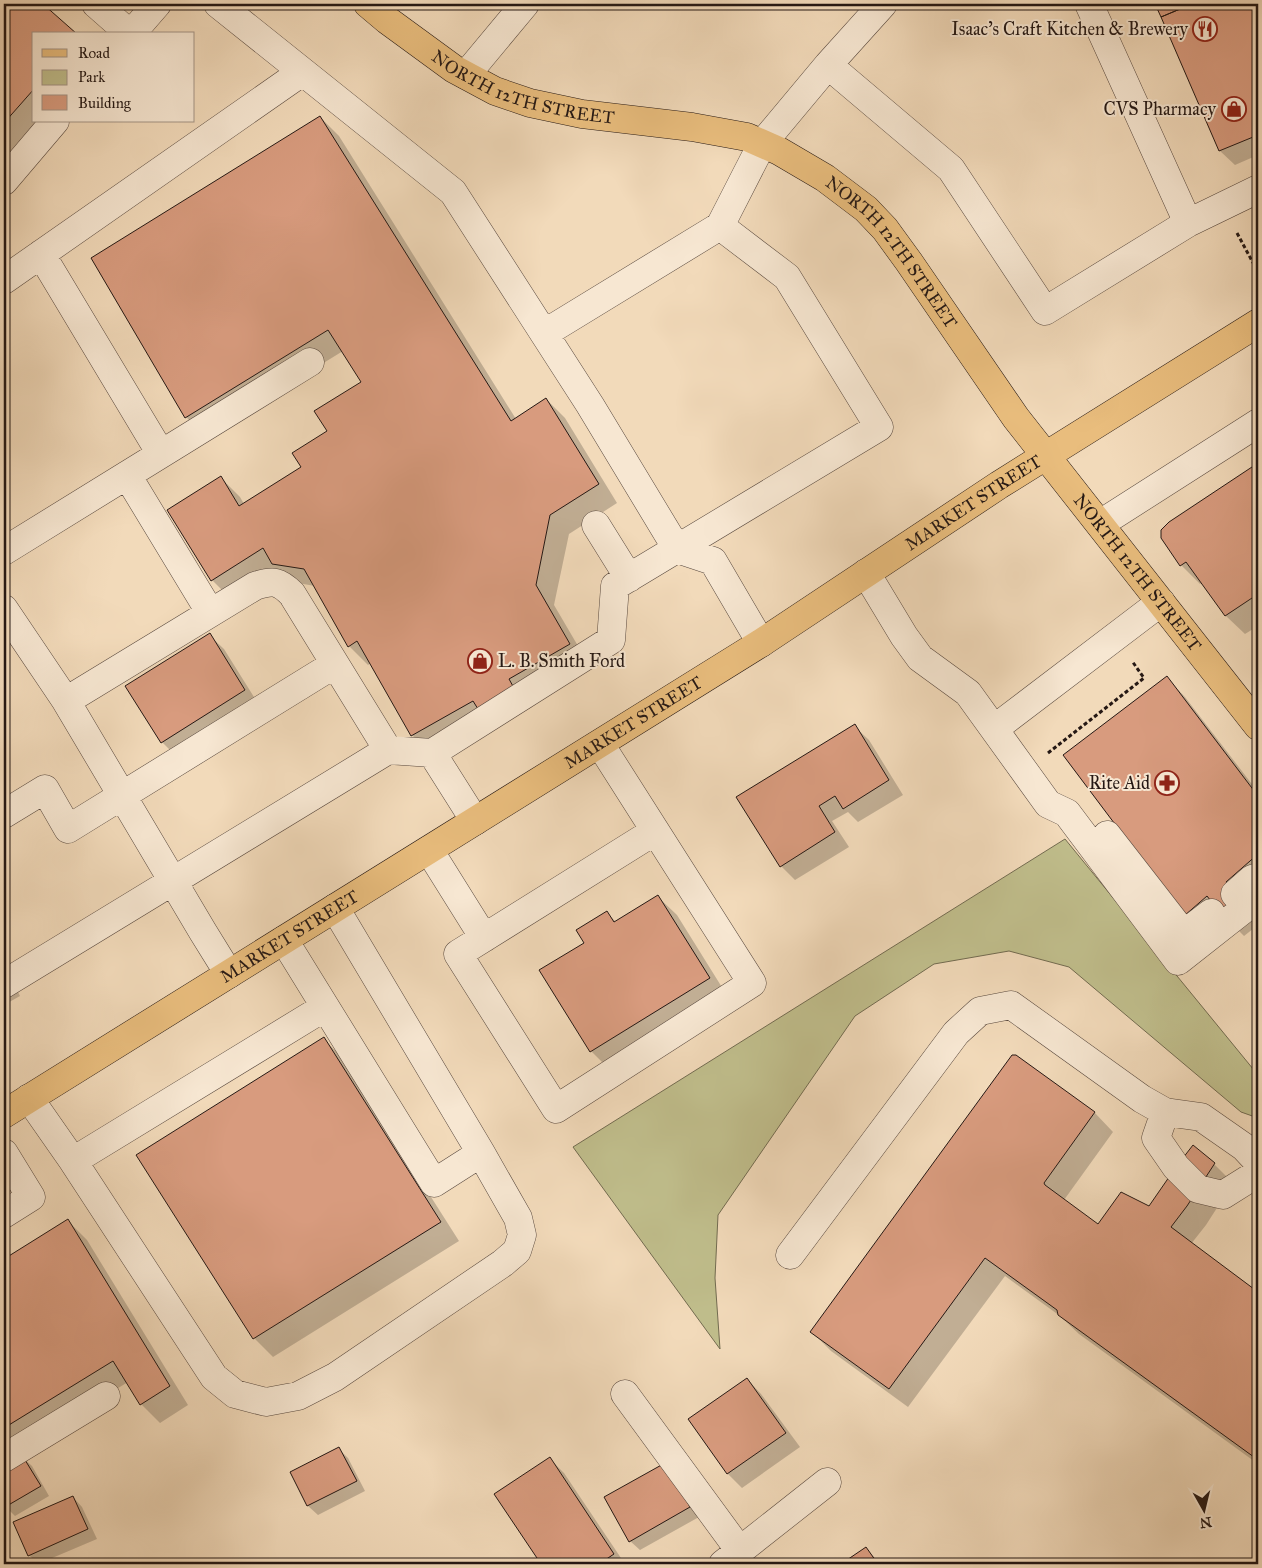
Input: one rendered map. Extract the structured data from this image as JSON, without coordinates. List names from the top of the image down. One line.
{"streets":{"main road":["NORTH 12TH STREET","MARKET STREET"]},"crossings":[["NORTH 12TH STREET","MARKET STREET"]],"places":{"restaurant":["Isaac's Craft Kitchen & Brewery"],"shop":["CVS Pharmacy","L. B. Smith Ford"],"pharmacy":["Rite Aid"]},"legend":["Road","Park","Building"],"north":"bottom"}
